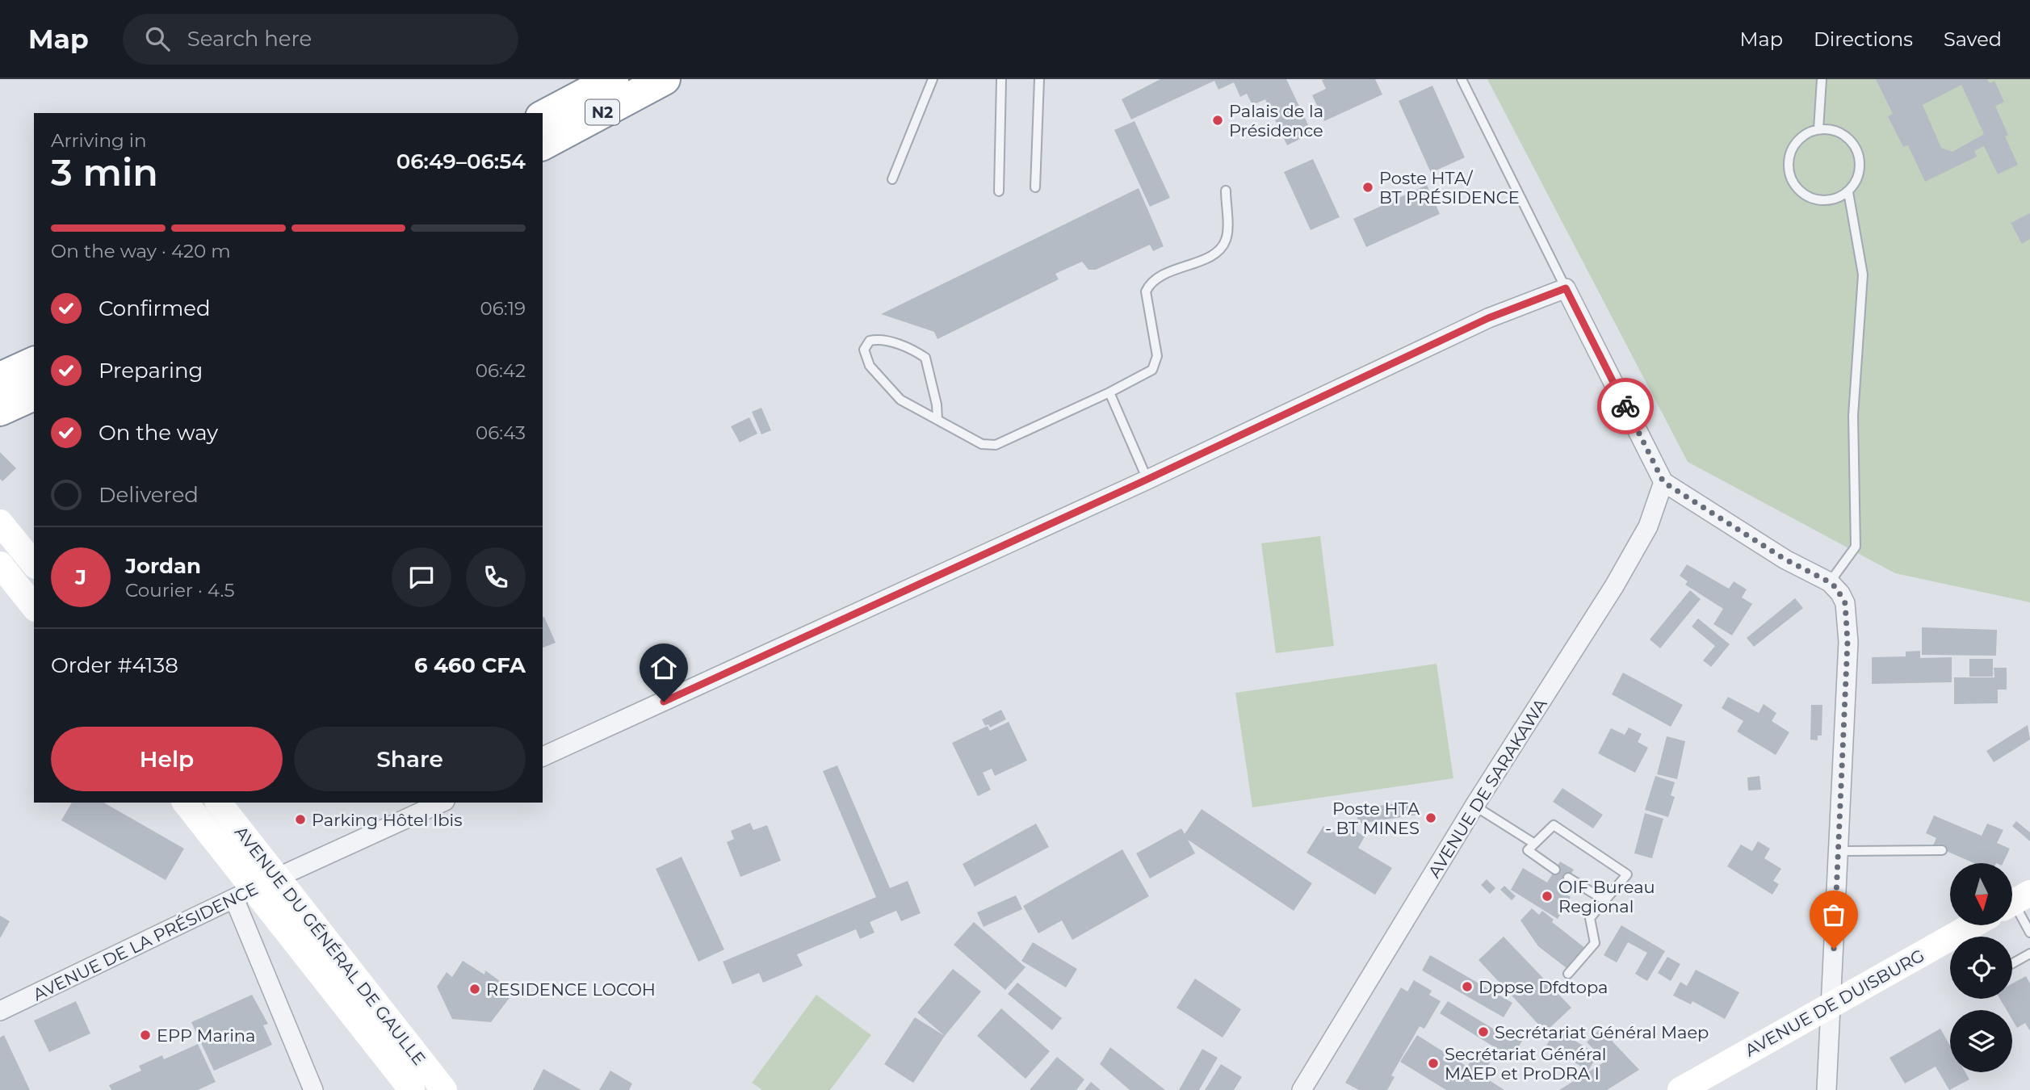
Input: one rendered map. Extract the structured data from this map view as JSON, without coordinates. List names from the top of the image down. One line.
{"streets":{"highway":["N2"],"street":["AVENUE DE SARAKAWA","AVENUE DE LA PRÉSIDENCE","AVENUE DU GÉNÉRAL DE GAULLE","AVENUE DE DUISBURG"]},"crossings":[["AVENUE DE LA PRÉSIDENCE","AVENUE DU GÉNÉRAL DE GAULLE"]],"places":["Palais de la Présidence","Poste HTA/ BT PRÉSIDENCE","Poste HTA - BT MINES","Parking Hôtel Ibis","OIF Bureau Regional","Dppse Dfdtopa","RESIDENCE LOCOH","Secrétariat Général Maep","EPP Marina","Secrétariat Général MAEP et ProDRA I"],"north":"bottom","page":{"header":"Map","search":"Search here","nav":["Map","Directions","Saved"],"heading":["3 min","Arriving in","06:49–06:54"],"panel":["Jordan","Courier · 4.5","Order #4138","6 460 CFA"],"bar":"On the way · 420 m","list":[["Confirmed","06:19"],["Preparing","06:42"],["On the way","06:43"],"Delivered"],"round":"J","buttons":["Help","Share"]}}
